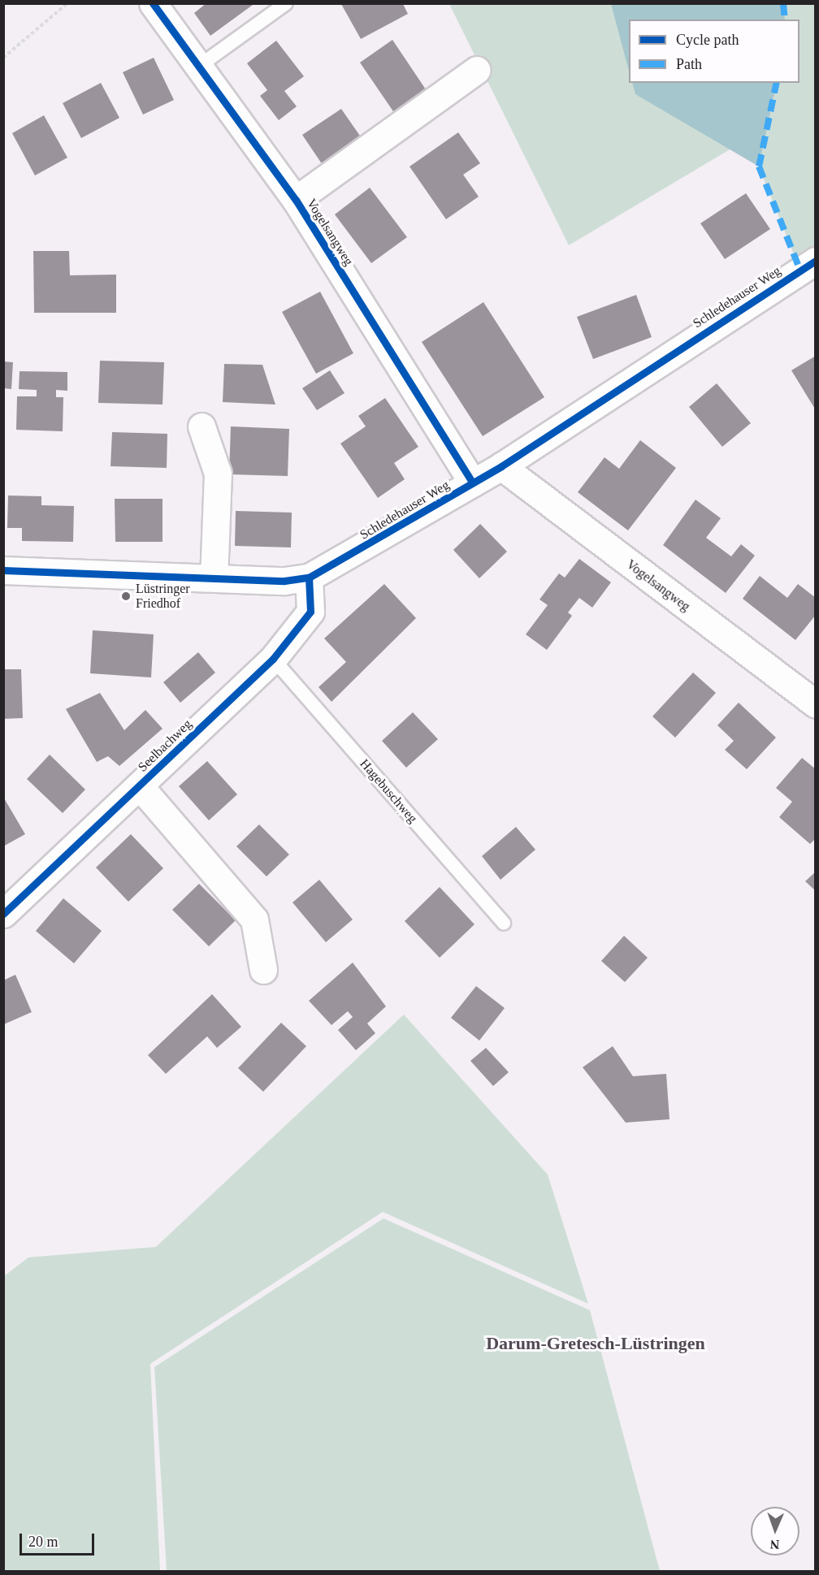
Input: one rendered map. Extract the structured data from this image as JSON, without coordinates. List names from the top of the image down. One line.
{"streets":{"street":["Vogelsangweg","Schledehauser Weg","Seelbachweg"],"lane":["Hagebuschweg"]},"crossings":[["Vogelsangweg","Schledehauser Weg"],["Schledehauser Weg","Seelbachweg"],["Seelbachweg","Hagebuschweg"]],"districts":["Darum-Gretesch-Lüstringen"],"places":["Lüstringer Friedhof"],"legend":["Cycle path","Path"],"scale_bar":"20 m","north":"bottom"}
